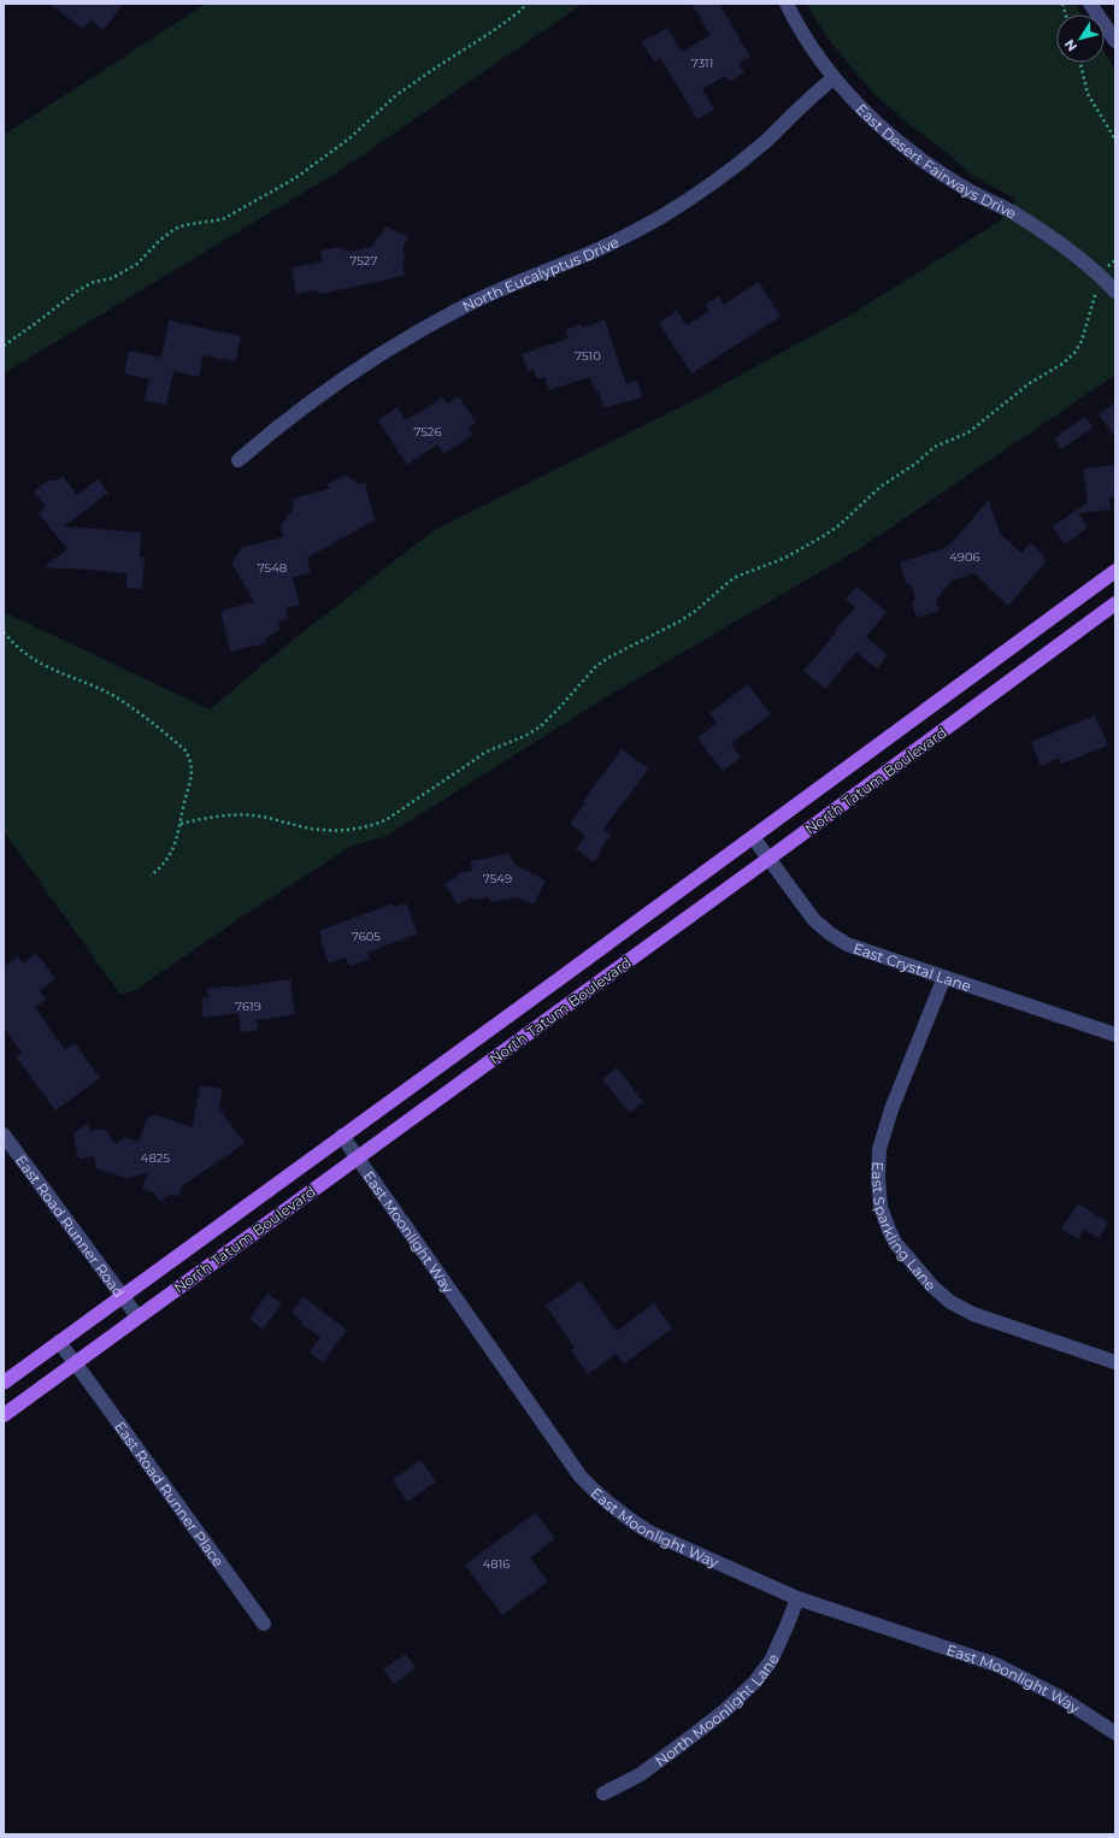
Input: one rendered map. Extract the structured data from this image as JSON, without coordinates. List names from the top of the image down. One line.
{"streets":{"main road":["North Tatum Boulevard"],"street":["East Desert Fairways Drive","North Eucalyptus Drive","East Crystal Lane","East Sparkling Lane","East Road Runner Road","East Moonlight Way","East Road Runner Place","North Moonlight Lane"]},"crossings":[["East Desert Fairways Drive","North Eucalyptus Drive"],["North Tatum Boulevard","East Crystal Lane"],["North Tatum Boulevard","East Road Runner Road"],["North Tatum Boulevard","East Moonlight Way"],["North Tatum Boulevard","East Road Runner Place"],["East Crystal Lane","East Sparkling Lane"],["East Moonlight Way","North Moonlight Lane"]],"house_numbers":["7311","7527","7510","7526","4906","7548","7549","7605","7619","4825","4816"],"north":"bottom left"}
